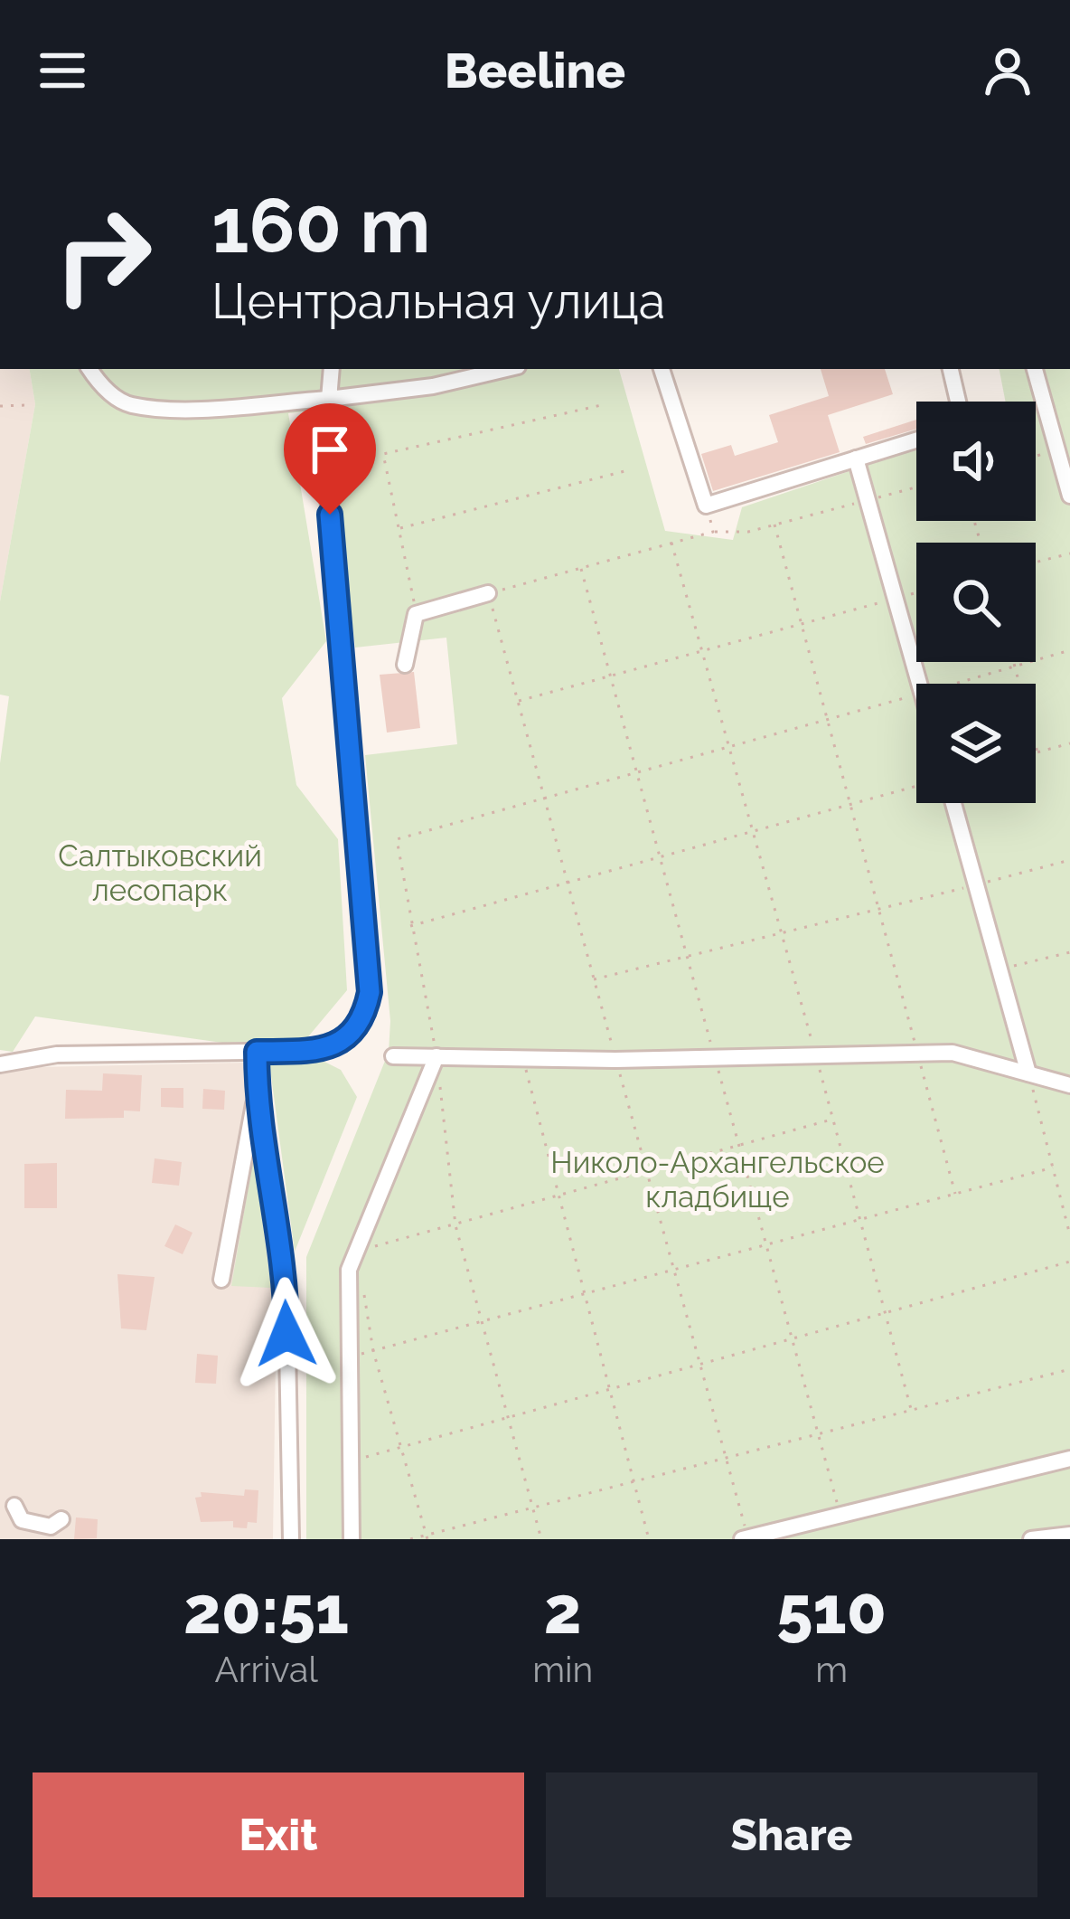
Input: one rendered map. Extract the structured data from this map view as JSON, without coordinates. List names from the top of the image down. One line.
{"parks":["Салтыковский лесопарк","Николо-Архангельское кладбище"],"page":{"header":"Beeline","turn":["160 m","Центральная улица"],"eta":["20:51","Arrival","2","min","510","m"],"buttons":["Exit","Share"]}}
